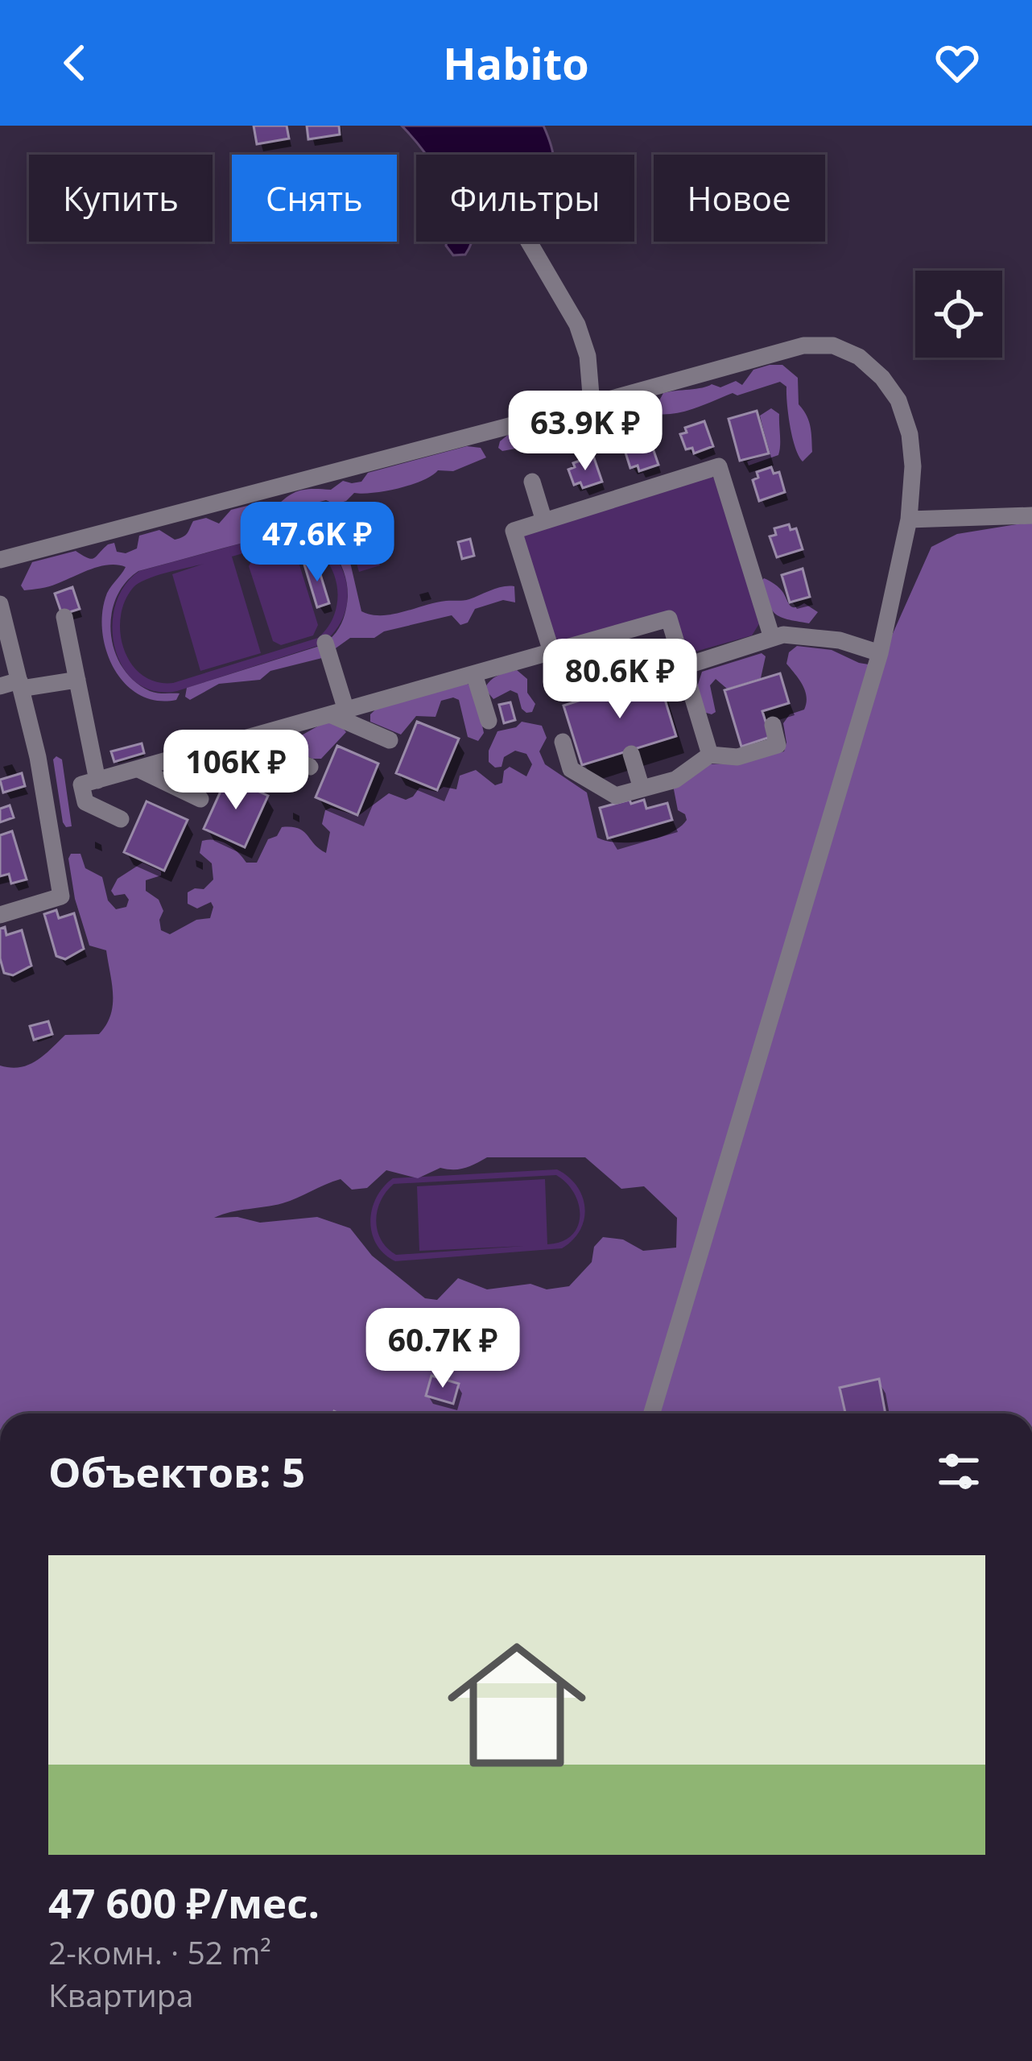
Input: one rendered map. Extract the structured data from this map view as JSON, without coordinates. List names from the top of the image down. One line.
{"page":{"header":"Habito","chip":["Купить","Снять","Фильтры","Новое"],"price":["63.9K ₽","47.6K ₽","80.6K ₽","106K ₽","60.7K ₽"],"heading":"Объектов: 5","list":[{"name":"47 600 ₽/мес.","note":"2-комн. · 52 m² · Квартира"}]}}
